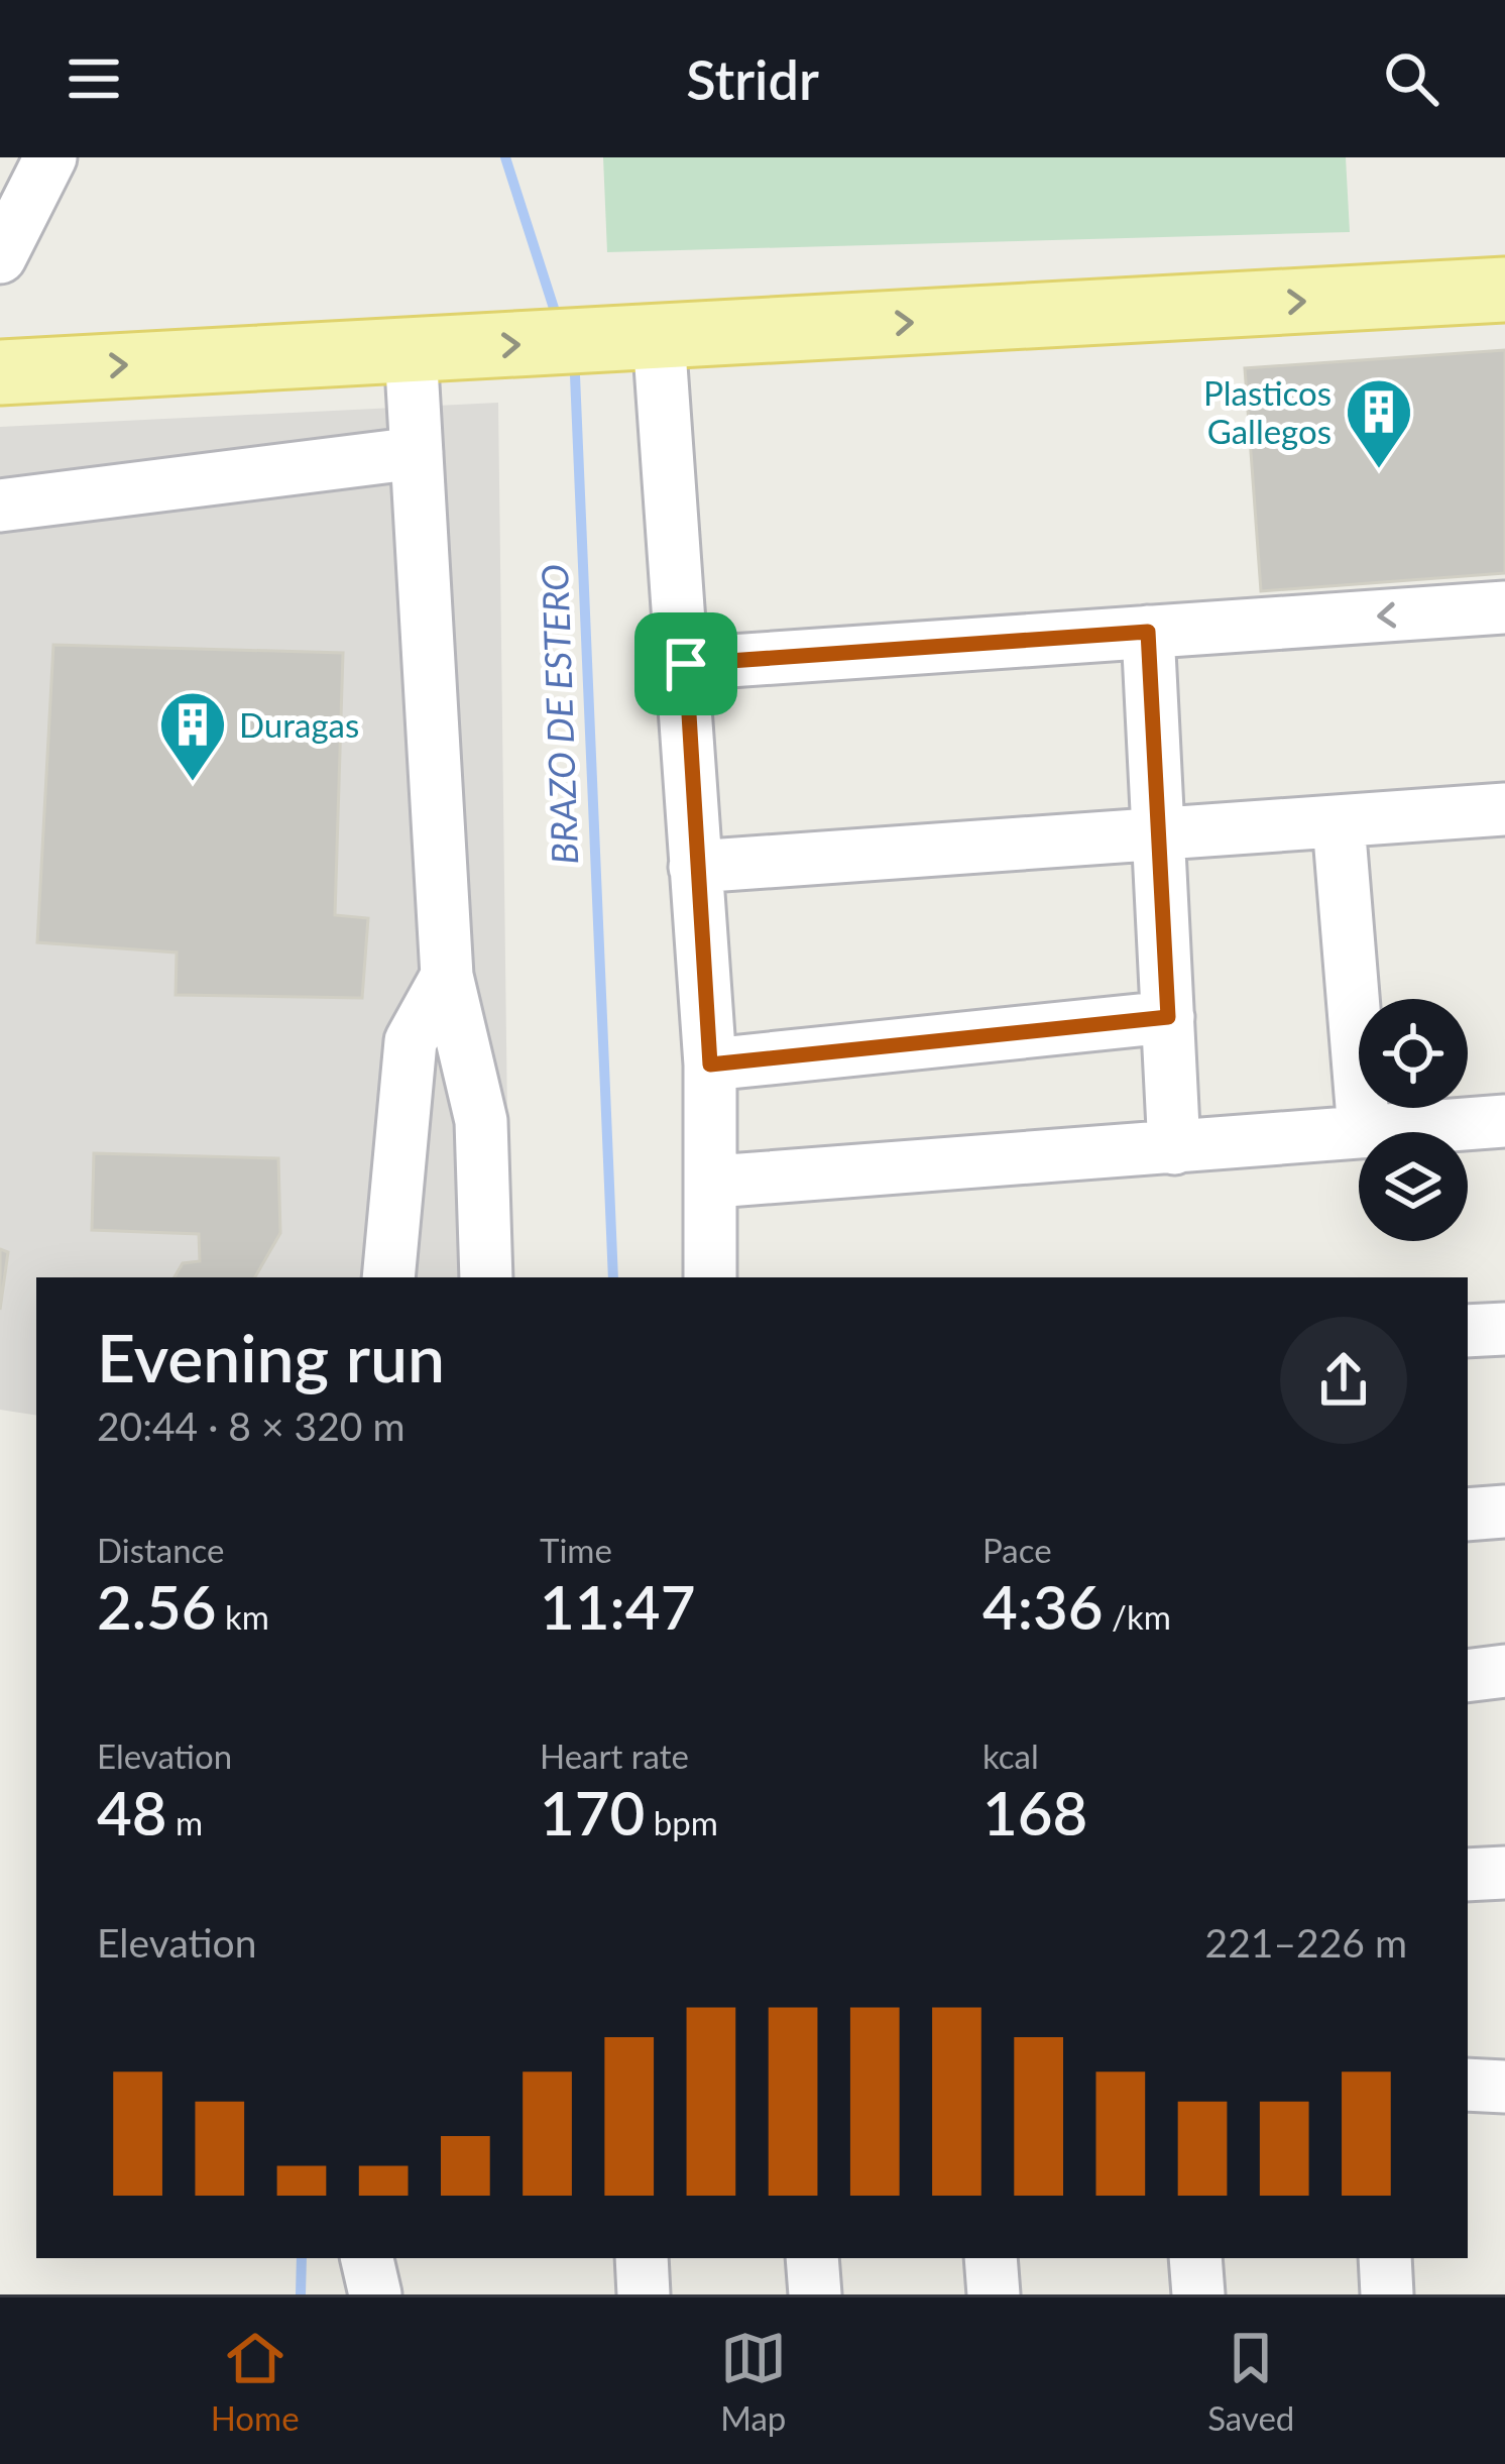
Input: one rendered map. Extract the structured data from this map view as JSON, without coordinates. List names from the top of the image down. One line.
{"water":["BRAZO DE ESTERO"],"places":{"building":["Plasticos Gallegos","Duragas"]},"page":{"header":"Stridr","heading":["Evening run","20:44 · 8 × 320 m"],"stats":[["Distance","2.56 km"],["Time","11:47"],["Pace","4:36 /km"],["Elevation","48 m"],["Heart rate","170 bpm"],["kcal","168"]],"chart":["Elevation","221–226 m"],"tabs":["Home","Map","Saved"]}}
